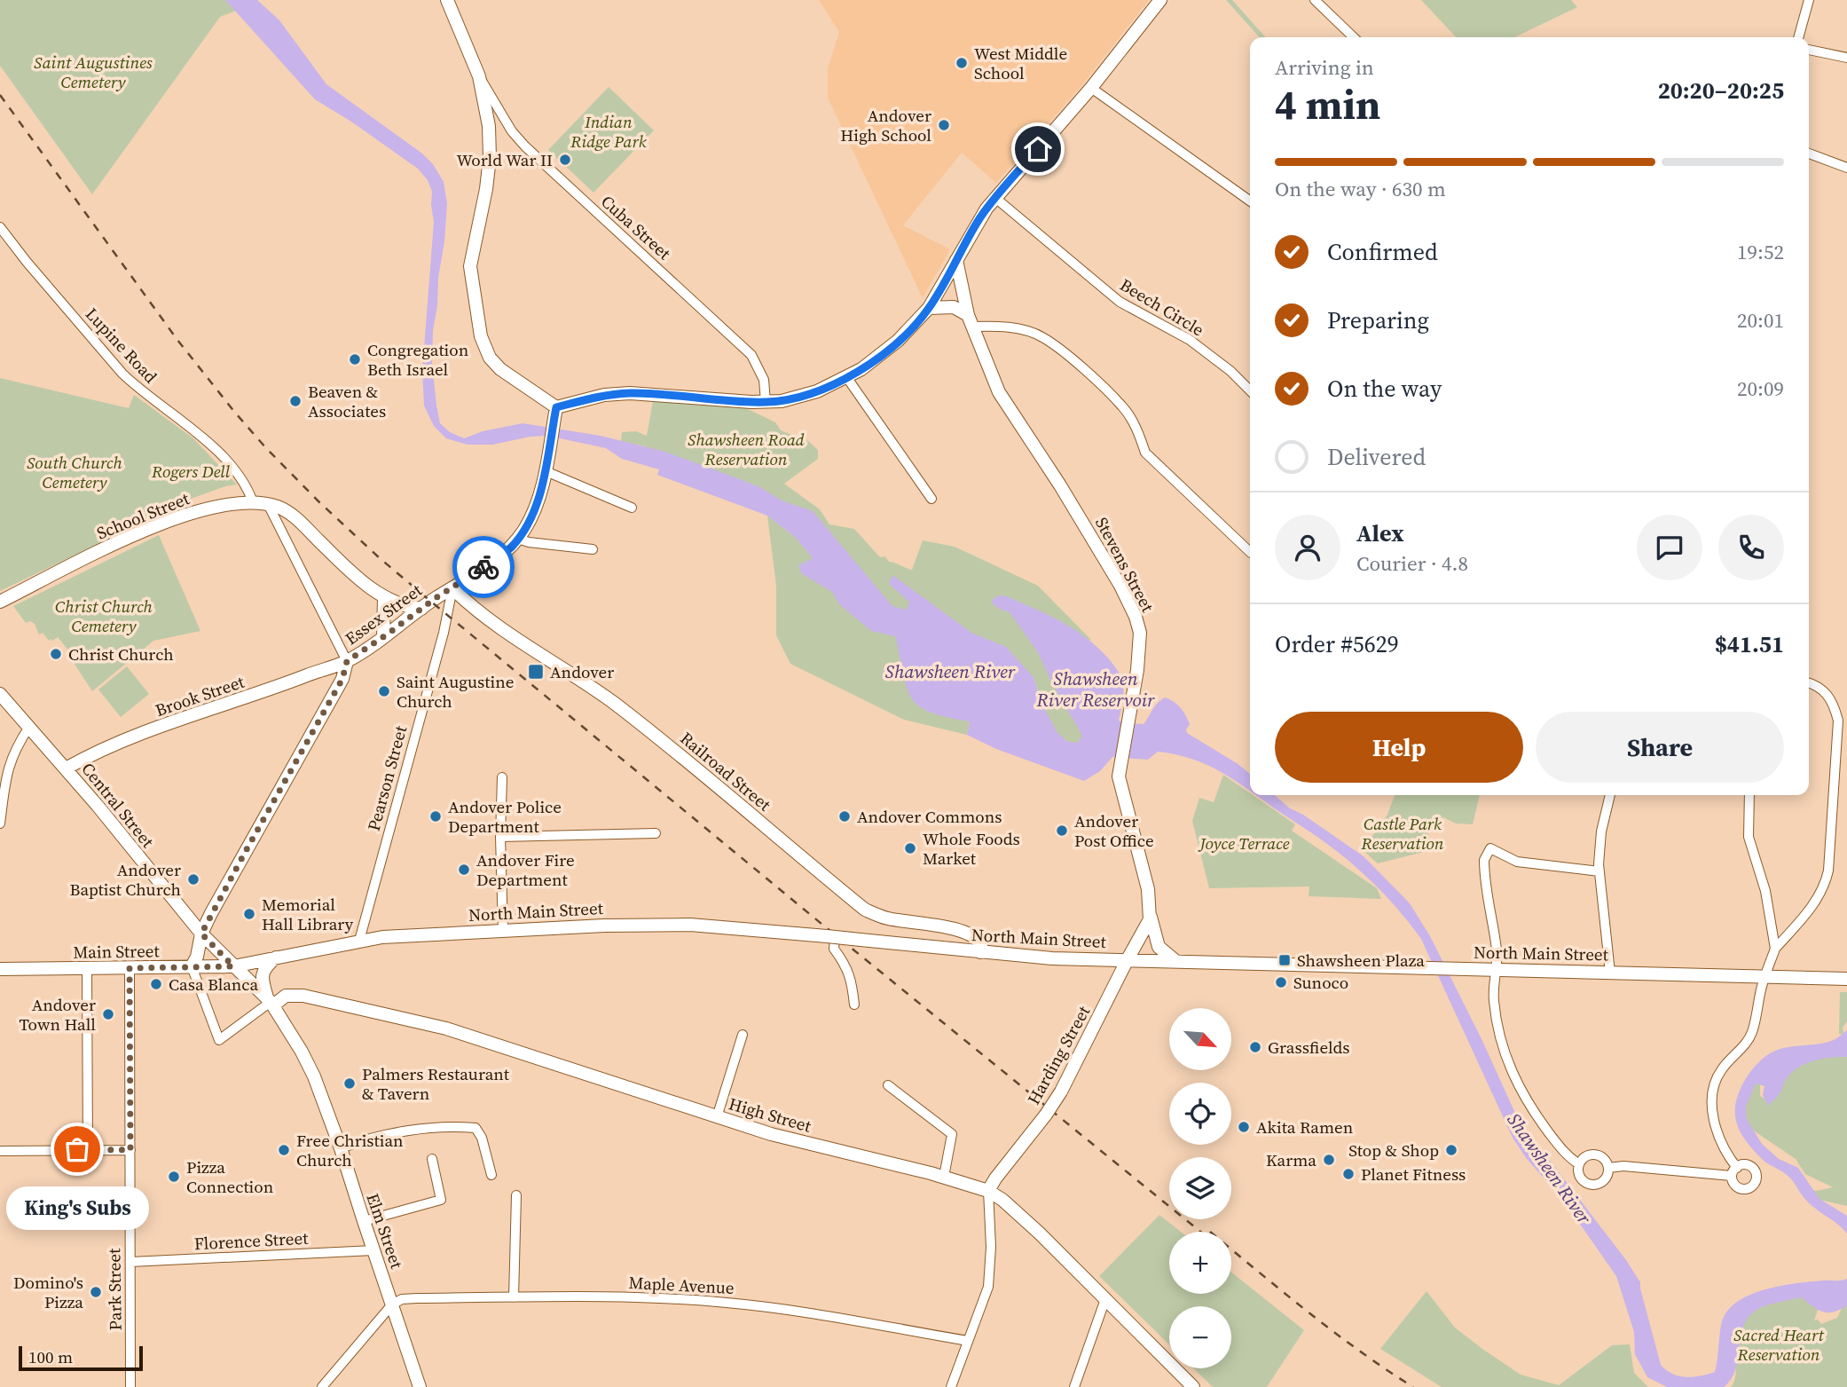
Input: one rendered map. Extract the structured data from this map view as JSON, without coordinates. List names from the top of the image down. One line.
{"streets":{"main road":["School Street","Stevens Street","Essex Street","Brook Street","Railroad Street","Central Street","North Main Street","Main Street","Harding Street","High Street","Elm Street"],"street":["Cuba Street","Beech Circle","Lupine Road","Pearson Street","Florence Street","Maple Avenue","Park Street"]},"crossings":[["Lupine Road","School Street"],["School Street","Essex Street"],["Stevens Street","North Main Street"],["Essex Street","Brook Street"],["Essex Street","Railroad Street"],["Essex Street","Pearson Street"],["Essex Street","Central Street"],["Essex Street","Main Street"],["Brook Street","Central Street"],["Railroad Street","Pearson Street"],["Railroad Street","North Main Street"],["Pearson Street","North Main Street"],["Central Street","North Main Street"],["Central Street","Main Street"],["Central Street","Elm Street"],["North Main Street","Main Street"],["North Main Street","Harding Street"],["North Main Street","Elm Street"],["Main Street","Elm Street"],["Main Street","Park Street"],["Harding Street","High Street"],["High Street","Elm Street"],["Elm Street","Florence Street"],["Elm Street","Maple Avenue"],["Florence Street","Park Street"]],"water":["Shawsheen River","Shawsheen River Reservoir"],"parks":["Saint Augustines Cemetery","Indian Ridge Park","Shawsheen Road Reservation","South Church Cemetery","Rogers Dell","Christ Church Cemetery","Castle Park Reservation","Joyce Terrace","Sacred Heart Reservation"],"places":{"other":["West Middle School","Andover High School","World War II","Congregation Beth Israel","Beaven & Associates","Christ Church","Saint Augustine Church","Andover Police Department","Andover Commons","Andover Post Office","Whole Foods Market","Andover Fire Department","Andover Baptist Church","Memorial Hall Library","Sunoco","Casa Blanca","Andover Town Hall","Grassfields","Palmers Restaurant & Tavern","Akita Ramen","King's Subs","Free Christian Church","Stop & Shop","Karma","Planet Fitness","Pizza Connection","Domino's Pizza"],"transit":["Andover","Shawsheen Plaza"]},"scale_bar":"100 m","north":"bottom right","page":{"heading":["4 min","Arriving in","20:20–20:25"],"panel":["Alex","Courier · 4.8","Order #5629","$41.51"],"bar":"On the way · 630 m","list":[["Confirmed","19:52"],["Preparing","20:01"],["On the way","20:09"],"Delivered"],"buttons":["Help","Share"],"map_buttons":["+","−"],"bubble":"King's Subs","scale":"100 m"}}
